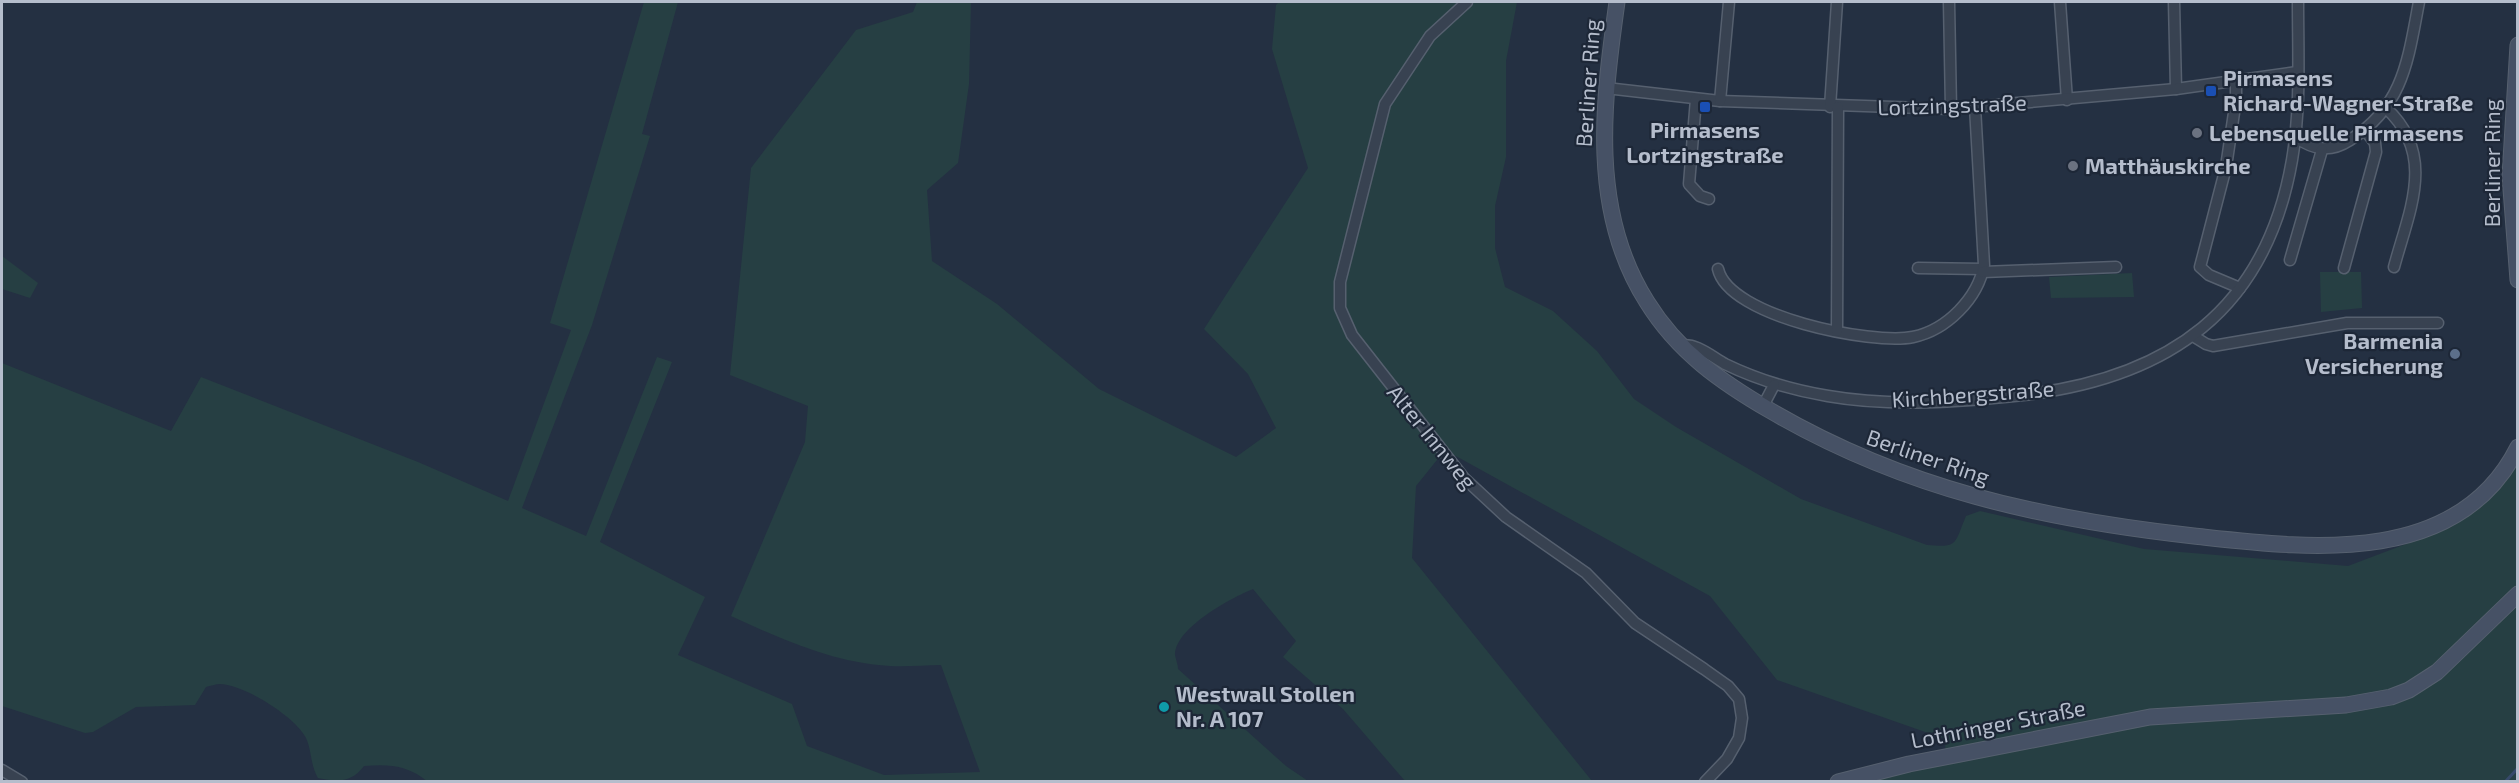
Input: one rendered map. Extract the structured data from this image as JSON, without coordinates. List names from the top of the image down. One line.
{"streets":{"street":["Berliner Ring","Lortzingstraße","Kirchbergstraße","Alter Innweg","Lothringer Straße"]},"crossings":[["Berliner Ring","Lortzingstraße"],["Berliner Ring","Kirchbergstraße"],["Lortzingstraße","Kirchbergstraße"]],"places":{"transit":["Pirmasens Richard-Wagner-Straße","Pirmasens Lortzingstraße"],"other":["Lebensquelle Pirmasens","Matthäuskirche","Barmenia Versicherung","Westwall Stollen Nr. A 107"]}}
